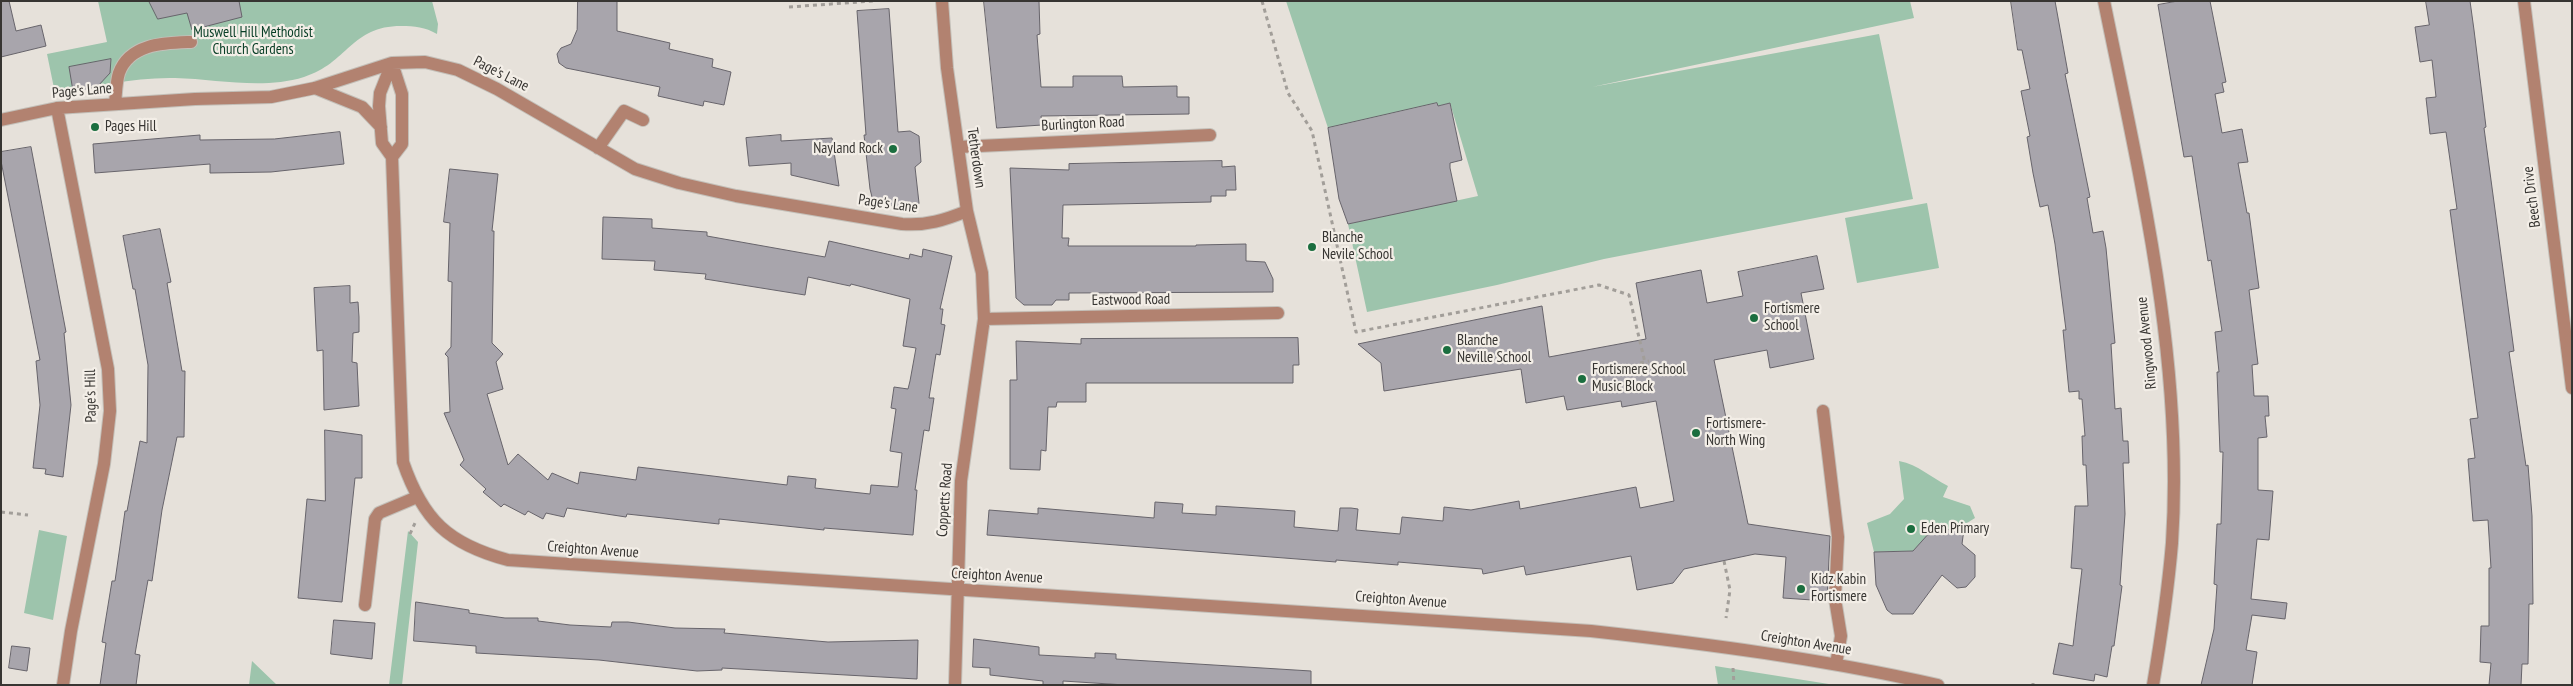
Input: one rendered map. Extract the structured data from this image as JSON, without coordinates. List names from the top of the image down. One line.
{"streets":{"street":["Page's Lane","Burlington Road","Tetherdown","Beech Drive","Eastwood Road","Ringwood Avenue","Page's Hill","Coppetts Road","Creighton Avenue"]},"crossings":[["Page's Lane","Tetherdown"],["Page's Lane","Page's Hill"],["Page's Lane","Creighton Avenue"],["Burlington Road","Tetherdown"],["Tetherdown","Eastwood Road"],["Tetherdown","Coppetts Road"],["Eastwood Road","Coppetts Road"],["Coppetts Road","Creighton Avenue"]],"parks":["Muswell Hill Methodist Church Gardens"],"places":["Pages Hill","Nayland Rock","Blanche Nevile School","Fortismere School","Blanche Neville School","Fortismere School Music Block","Fortismere- North Wing","Eden Primary","Kidz Kabin Fortismere"]}
